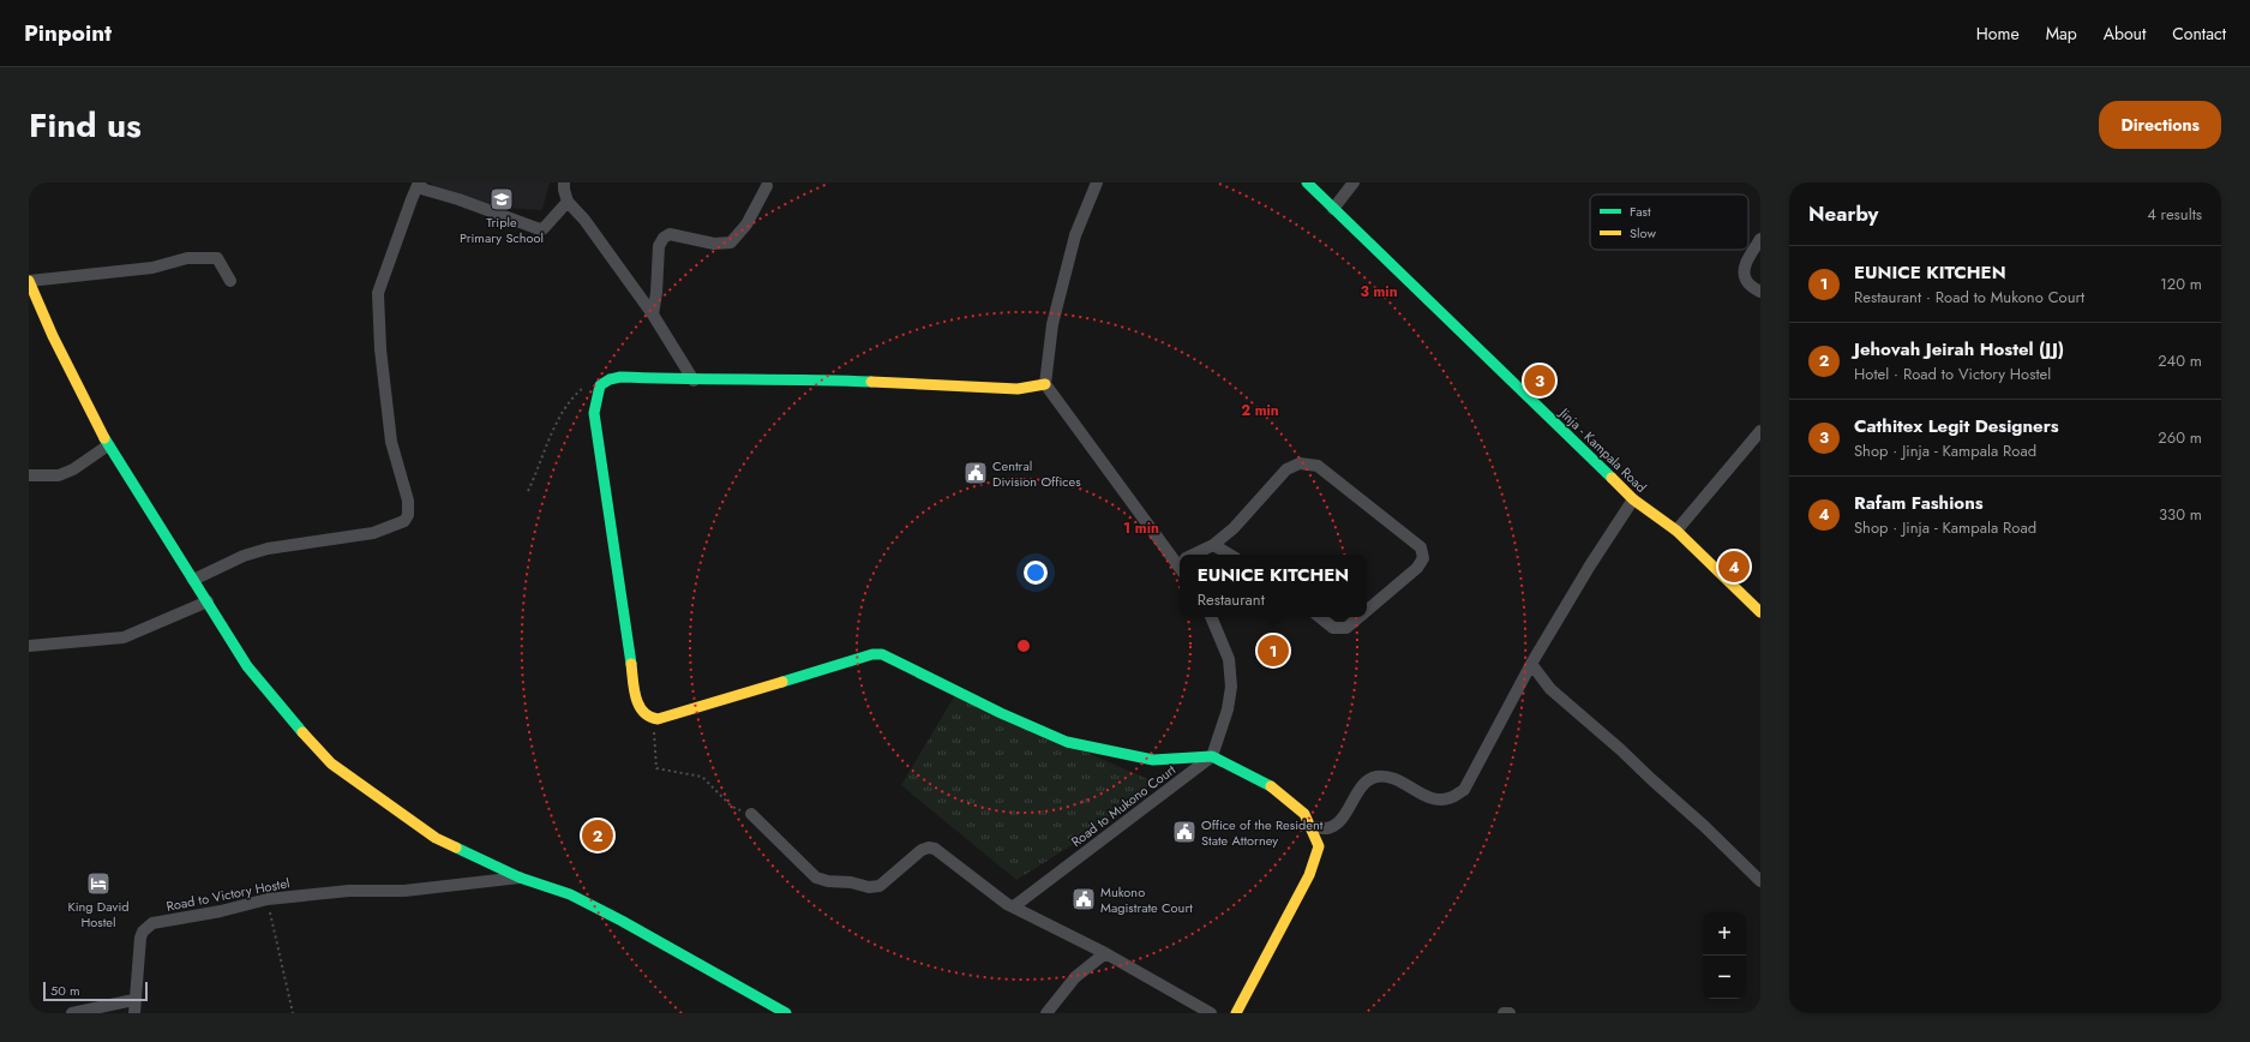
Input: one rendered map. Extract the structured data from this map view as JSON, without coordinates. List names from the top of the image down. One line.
{"streets":{"main road":["Jinja - Kampala Road"],"street":["Road to Mukono Court","Road to Victory Hostel"]},"places":{"school or university":["Triple Primary School"],"public building":["Central Division Offices","Office of the Resident State Attorney","Mukono Magistrate Court"],"hotel":["King David Hostel"]},"legend":["Fast","Slow"],"scale_bar":"50 m","page":{"header":"Pinpoint","nav":["Home","Map","About","Contact"],"title":"Find us","buttons":"Directions","heading":["Nearby","4 results"],"list":[{"mark":"1","name":"EUNICE KITCHEN","note":"Restaurant · Road to Mukono Court","value":"120 m"},{"mark":"2","name":"Jehovah Jeirah Hostel (JJ)","note":"Hotel · Road to Victory Hostel","value":"240 m"},{"mark":"3","name":"Cathitex Legit Designers","note":"Shop · Jinja - Kampala Road","value":"260 m"},{"mark":"4","name":"Rafam Fashions","note":"Shop · Jinja - Kampala Road","value":"330 m"}],"pins":["3","4","1","2"],"popup":["EUNICE KITCHEN","Restaurant"],"map_buttons":["+","−"],"scale":"50 m"},"rings":["3 min","2 min","1 min"]}
